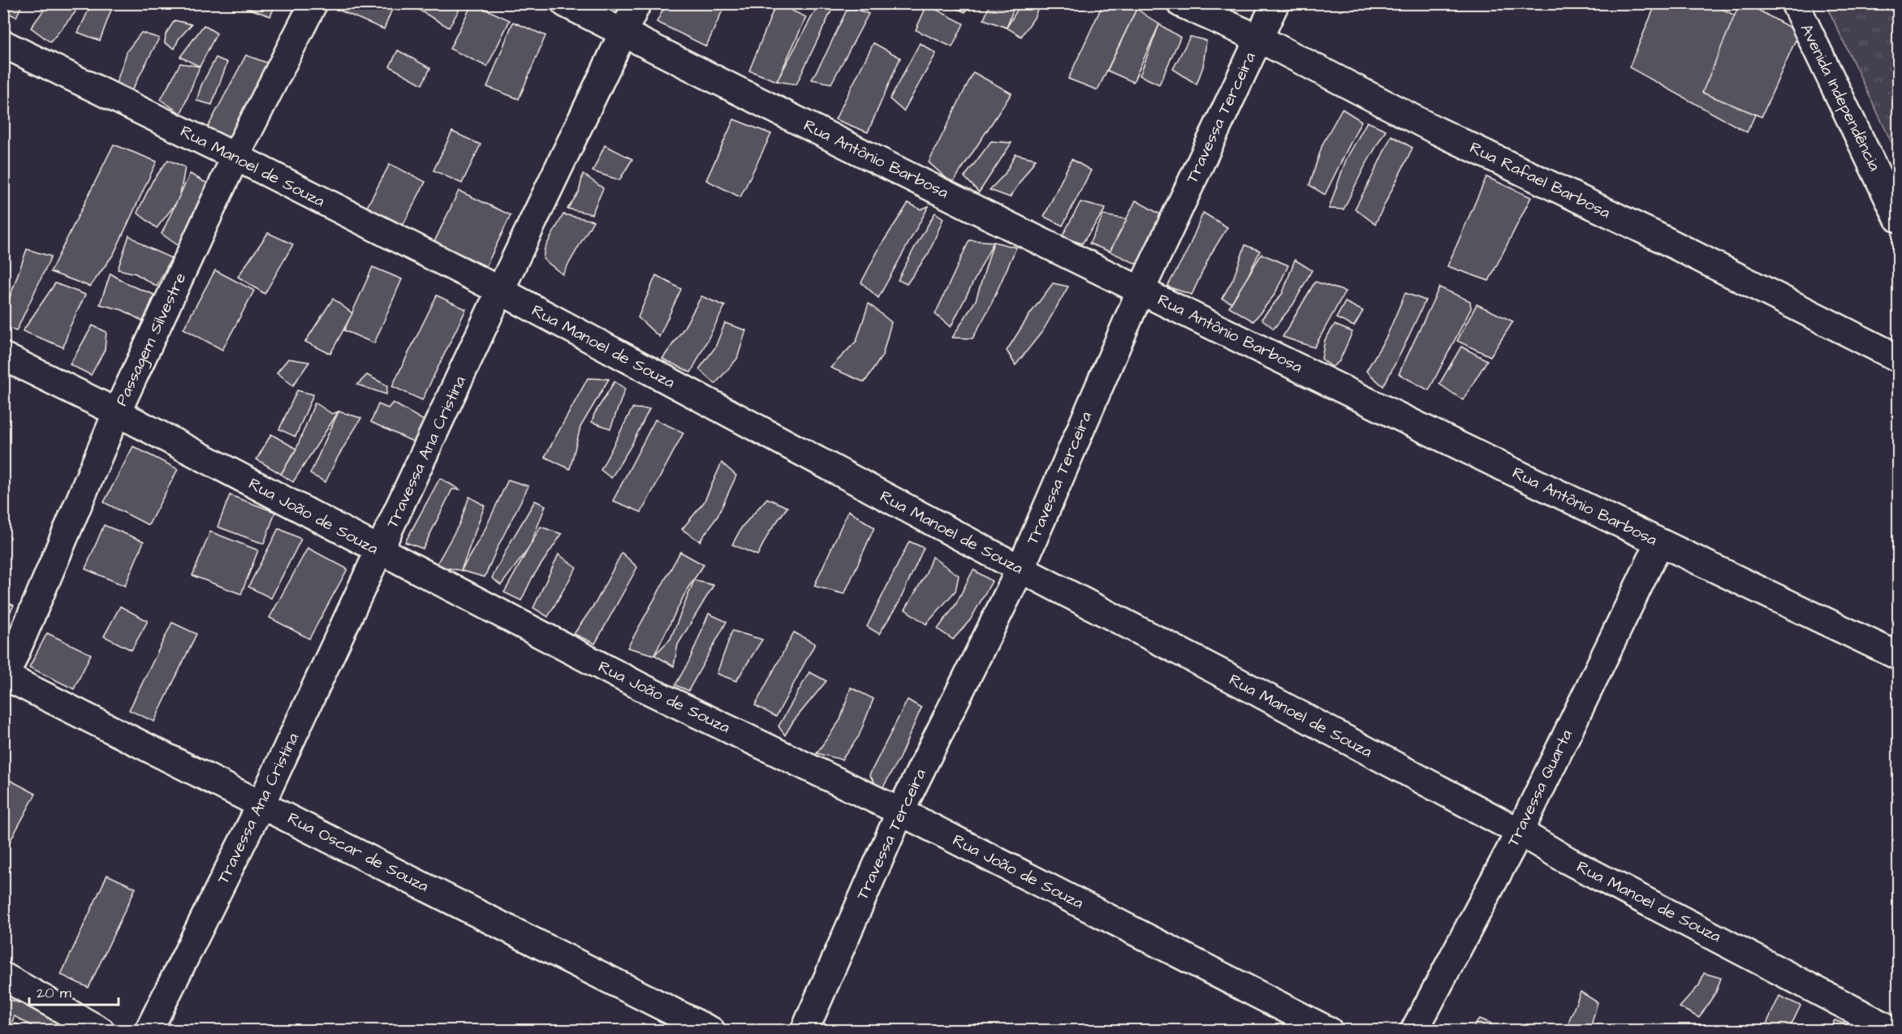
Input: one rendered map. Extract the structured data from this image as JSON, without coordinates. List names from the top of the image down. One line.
{"streets":{"street":["Avenida Independência","Travessa Terceira","Rua Antônio Barbosa","Rua Manoel de Souza","Rua Rafael Barbosa","Passagem Silvestre","Travessa Ana Cristina","Rua João de Souza","Travessa Quarta","Rua Oscar de Souza"]},"crossings":[["Travessa Terceira","Rua Antônio Barbosa"],["Travessa Terceira","Rua Manoel de Souza"],["Travessa Terceira","Rua Rafael Barbosa"],["Travessa Terceira","Rua João de Souza"],["Rua Antônio Barbosa","Travessa Ana Cristina"],["Rua Antônio Barbosa","Travessa Quarta"],["Rua Manoel de Souza","Passagem Silvestre"],["Rua Manoel de Souza","Travessa Ana Cristina"],["Rua Manoel de Souza","Travessa Quarta"],["Passagem Silvestre","Rua João de Souza"],["Passagem Silvestre","Rua Oscar de Souza"],["Travessa Ana Cristina","Rua João de Souza"],["Travessa Ana Cristina","Rua Oscar de Souza"]],"scale_bar":"20 m"}
